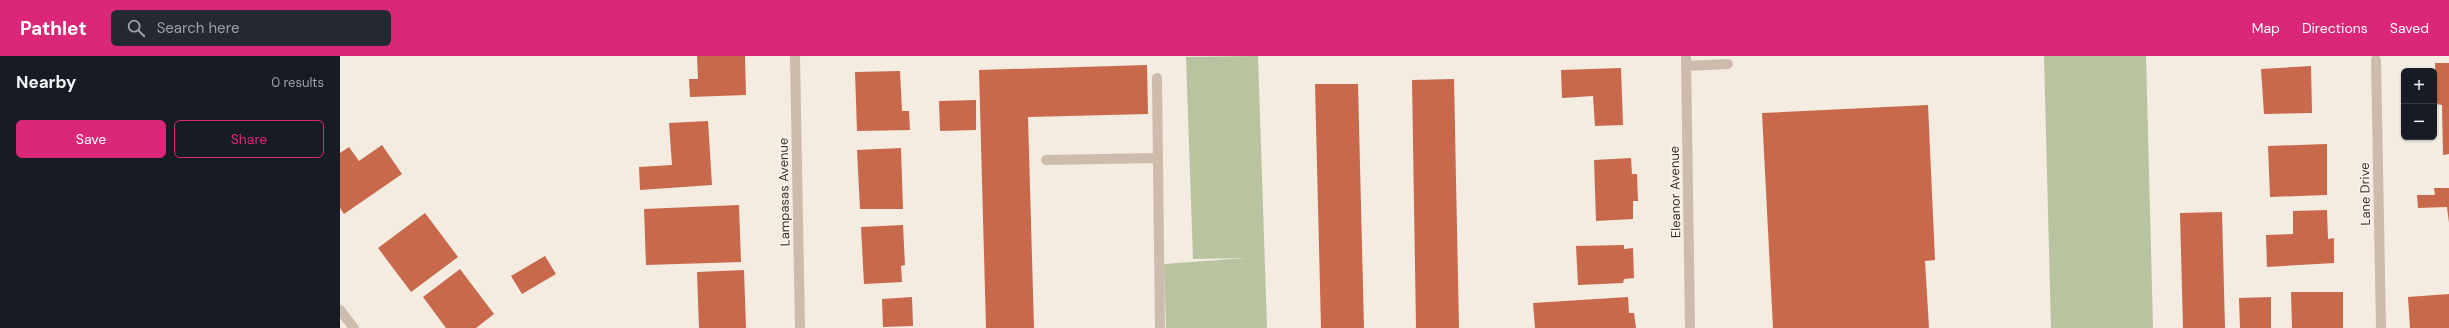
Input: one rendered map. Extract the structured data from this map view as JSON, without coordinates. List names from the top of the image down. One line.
{"streets":{"street":["Lampasas Avenue","Eleanor Avenue","Lane Drive"]},"page":{"header":"Pathlet","search":"Search here","nav":["Map","Directions","Saved"],"heading":["Nearby","0 results"],"map_buttons":["+","−"],"buttons":["Save","Share"]}}
